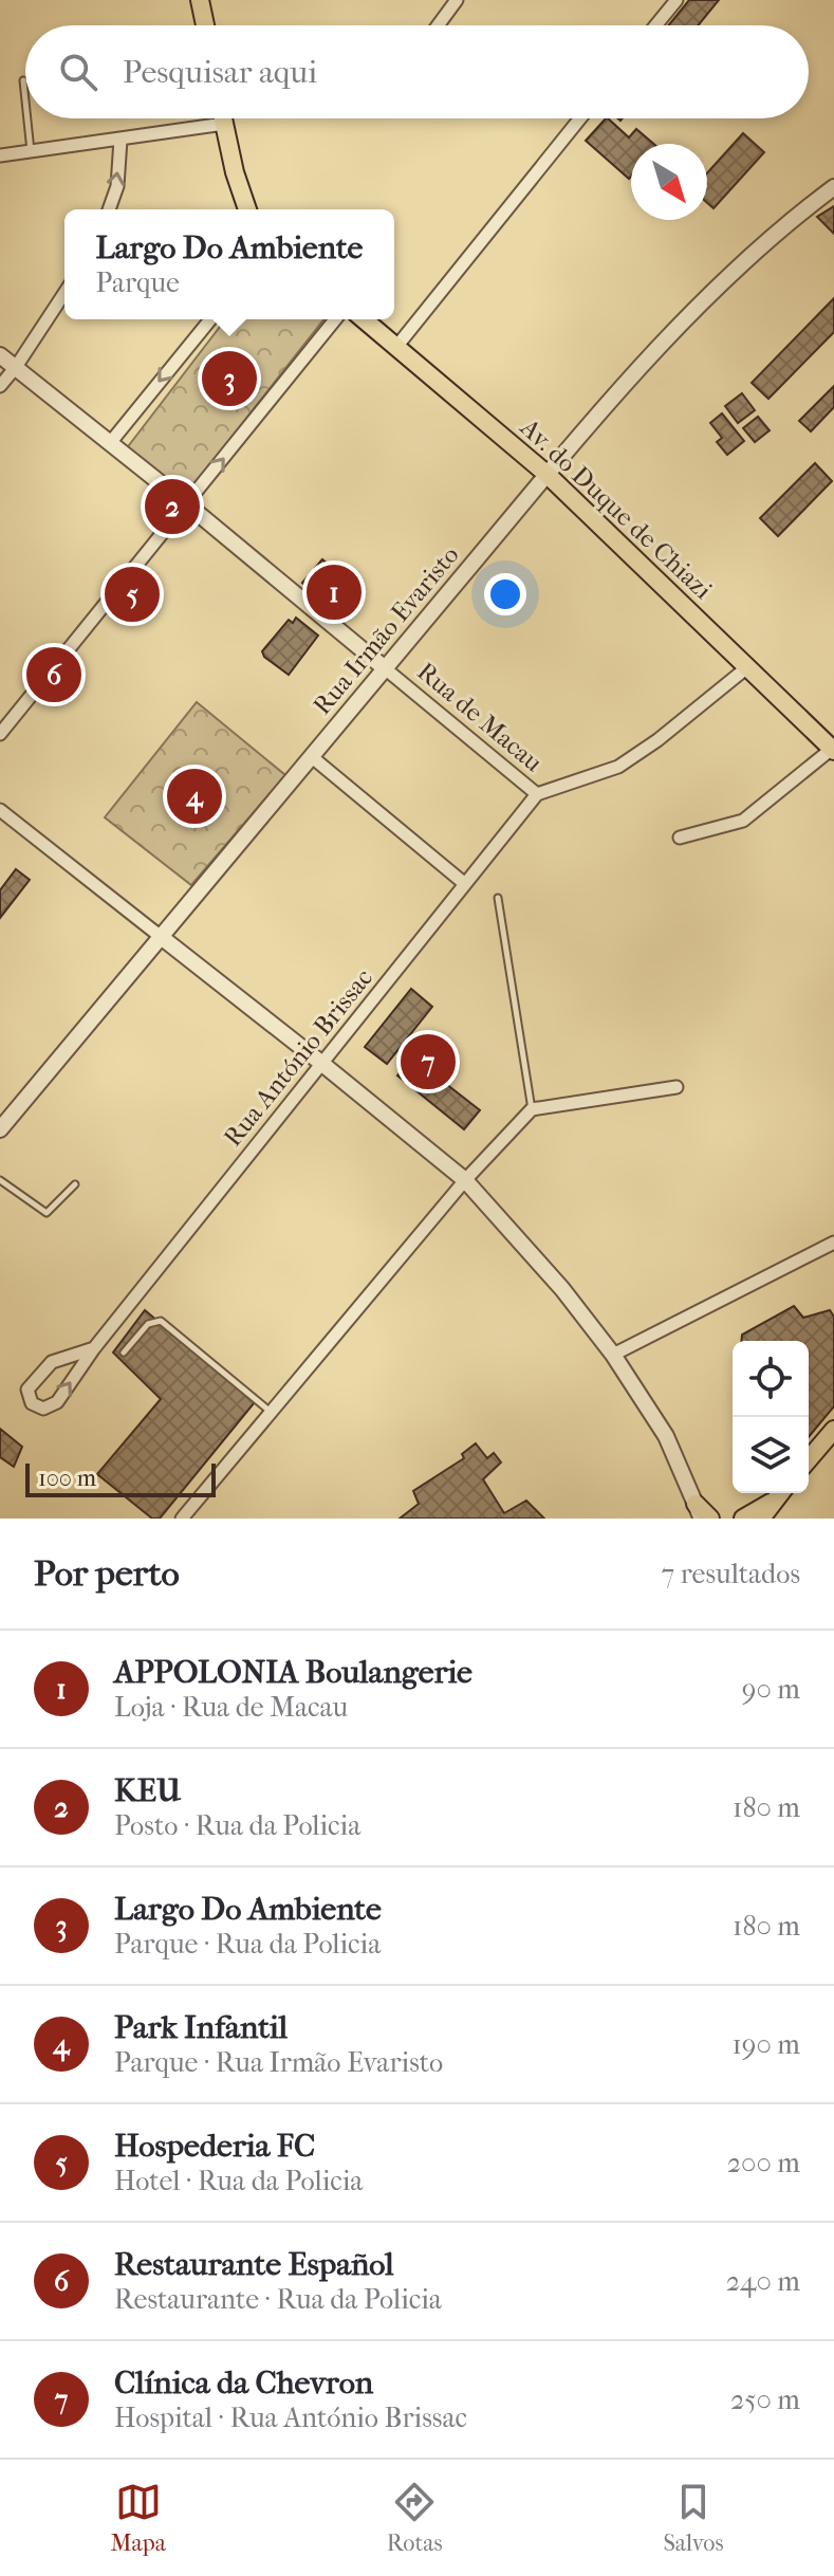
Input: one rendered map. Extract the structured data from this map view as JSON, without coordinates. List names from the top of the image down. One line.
{"streets":{"main road":["Av. do Duque de Chiazi"],"street":["Rua Irmão Evaristo","Rua de Macau","Rua António Brissac"]},"crossings":[["Av. do Duque de Chiazi","Rua Irmão Evaristo"],["Rua Irmão Evaristo","Rua de Macau"],["Rua de Macau","Rua António Brissac"]],"scale_bar":"100 m","north":"bottom right","page":{"search":"Pesquisar aqui","popup":["Largo Do Ambiente","Parque"],"pins":["3","2","1","5","6","4","7"],"scale":"100 m","heading":["Por perto","7 resultados"],"list":[{"mark":"1","name":"APPOLONIA Boulangerie","note":"Loja · Rua de Macau","value":"90 m"},{"mark":"2","name":"KEU","note":"Posto · Rua da Policia","value":"180 m"},{"mark":"3","name":"Largo Do Ambiente","note":"Parque · Rua da Policia","value":"180 m"},{"mark":"4","name":"Park Infantil","note":"Parque · Rua Irmão Evaristo","value":"190 m"},{"mark":"5","name":"Hospederia FC","note":"Hotel · Rua da Policia","value":"200 m"},{"mark":"6","name":"Restaurante Español","note":"Restaurante · Rua da Policia","value":"240 m"},{"mark":"7","name":"Clínica da Chevron","note":"Hospital · Rua António Brissac","value":"250 m"}],"nav":["Mapa","Rotas","Salvos"]}}
